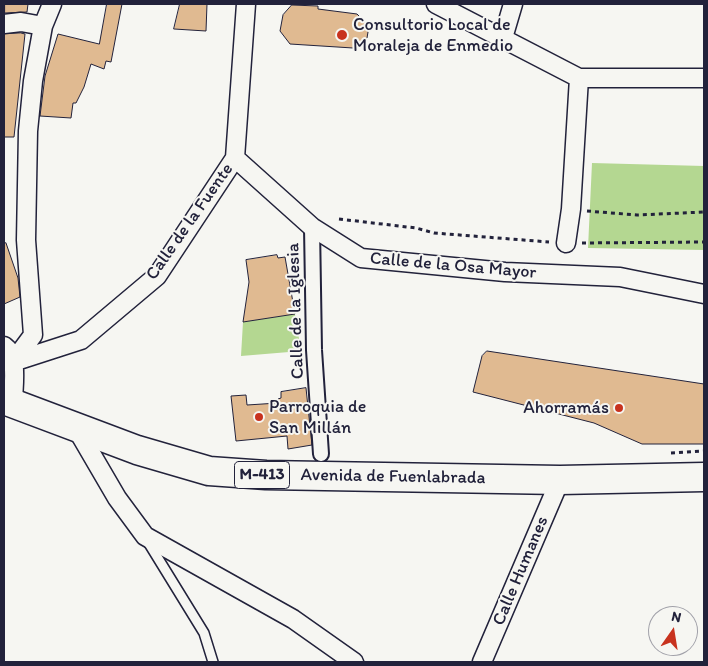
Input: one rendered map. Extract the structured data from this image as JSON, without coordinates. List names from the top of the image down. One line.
{"streets":{"main road":["M-413","Avenida de Fuenlabrada"],"street":["Calle de la Fuente","Calle de la Osa Mayor","Calle de la Iglesia","Calle Humanes"]},"crossings":[["Calle de la Fuente","Calle de la Osa Mayor"],["Calle de la Osa Mayor","Calle de la Iglesia"],["Avenida de Fuenlabrada","Calle Humanes"]],"places":["Consultorio Local de Moraleja de Enmedio","Ahorramás","Parroquia de San Millán"],"north":"top"}
